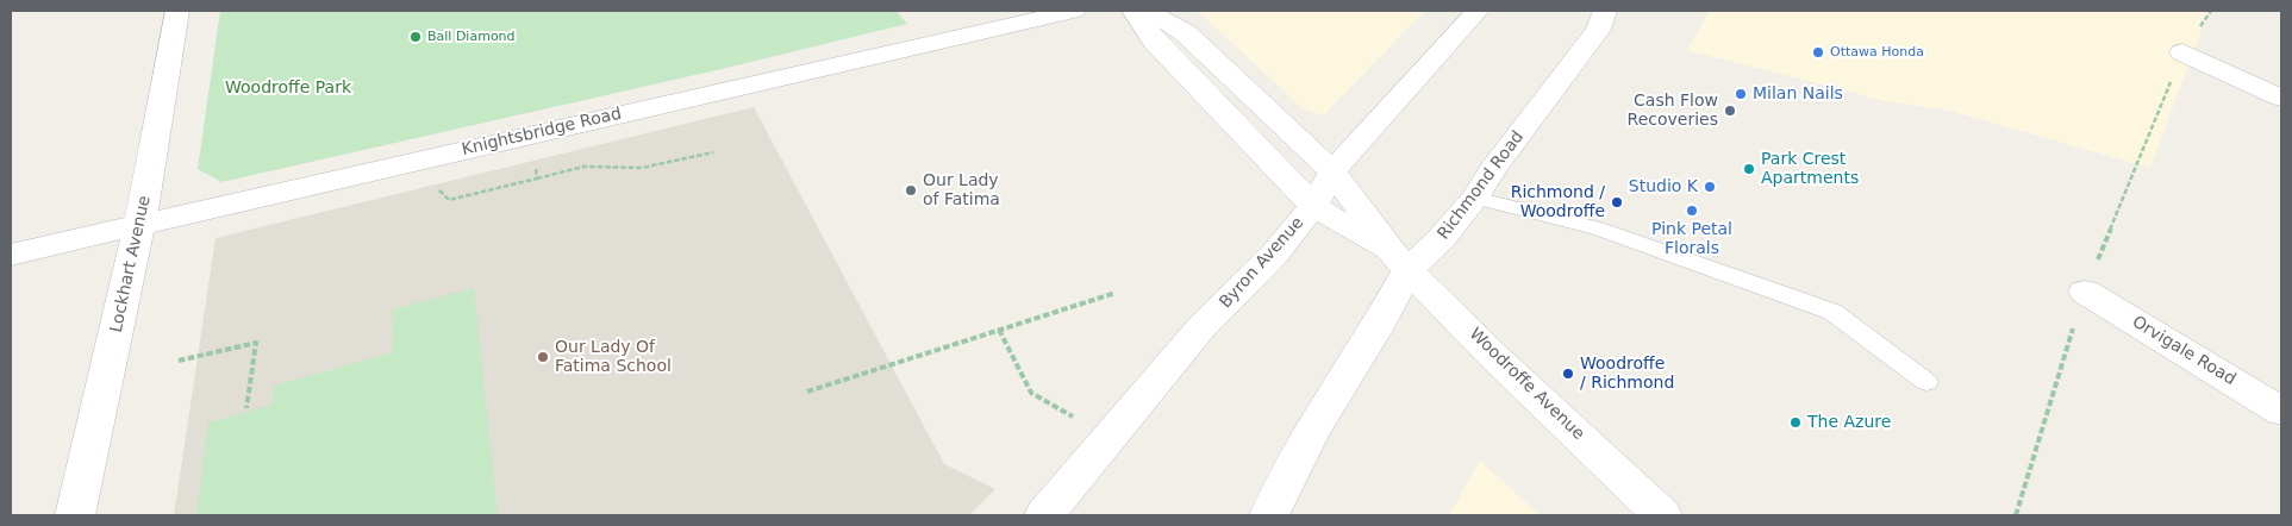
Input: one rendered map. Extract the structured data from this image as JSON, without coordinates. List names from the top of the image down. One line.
{"streets":{"street":["Knightsbridge Road","Richmond Road","Byron Avenue","Lockhart Avenue","Orvigale Road","Woodroffe Avenue"]},"crossings":[["Knightsbridge Road","Lockhart Avenue"],["Richmond Road","Woodroffe Avenue"],["Byron Avenue","Woodroffe Avenue"]],"parks":["Woodroffe Park"],"places":["Ball Diamond","Ottawa Honda","Milan Nails","Cash Flow Recoveries","Park Crest Apartments","Studio K","Our Lady of Fatima","Richmond / Woodroffe","Pink Petal Florals","Our Lady Of Fatima School","Woodroffe / Richmond","The Azure"]}
